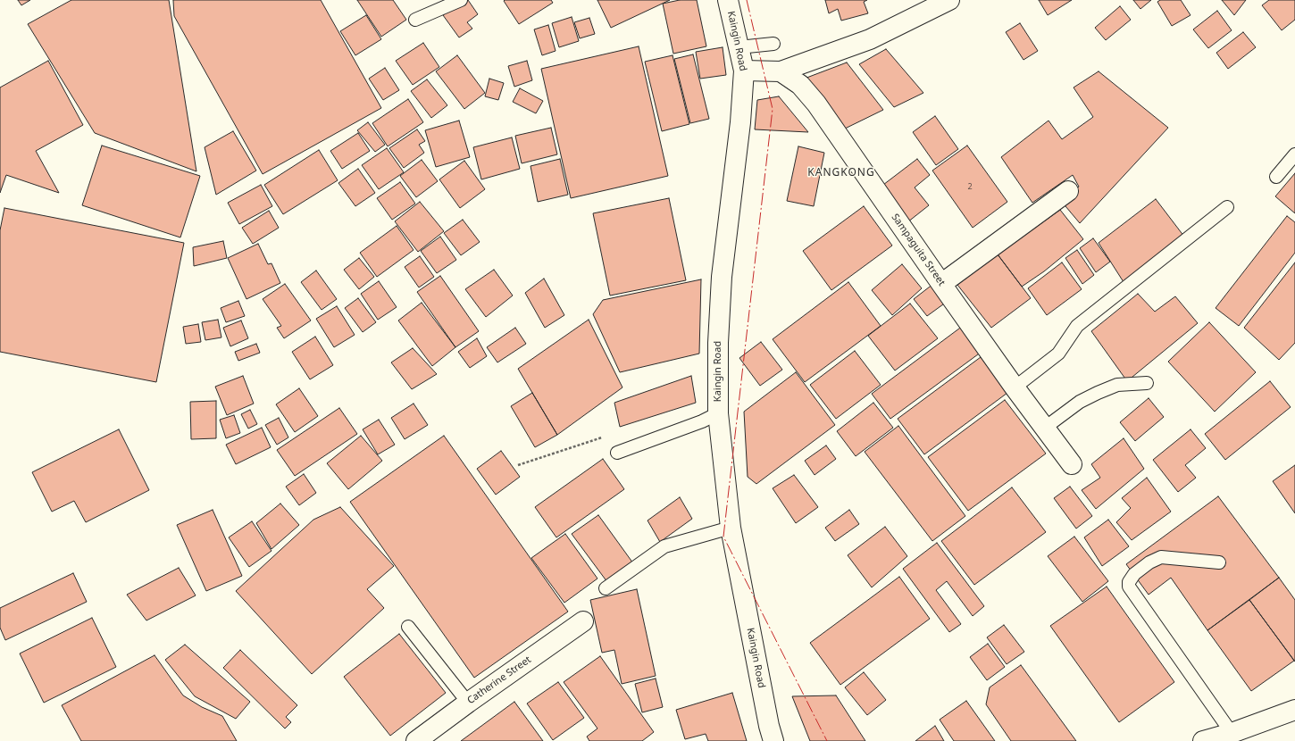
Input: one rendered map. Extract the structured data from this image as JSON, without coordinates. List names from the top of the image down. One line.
{"streets":{"street":["Kaingin Road","Sampaguita Street","Catherine Street"]},"districts":["KANGKONG"],"house_numbers":["2"]}
